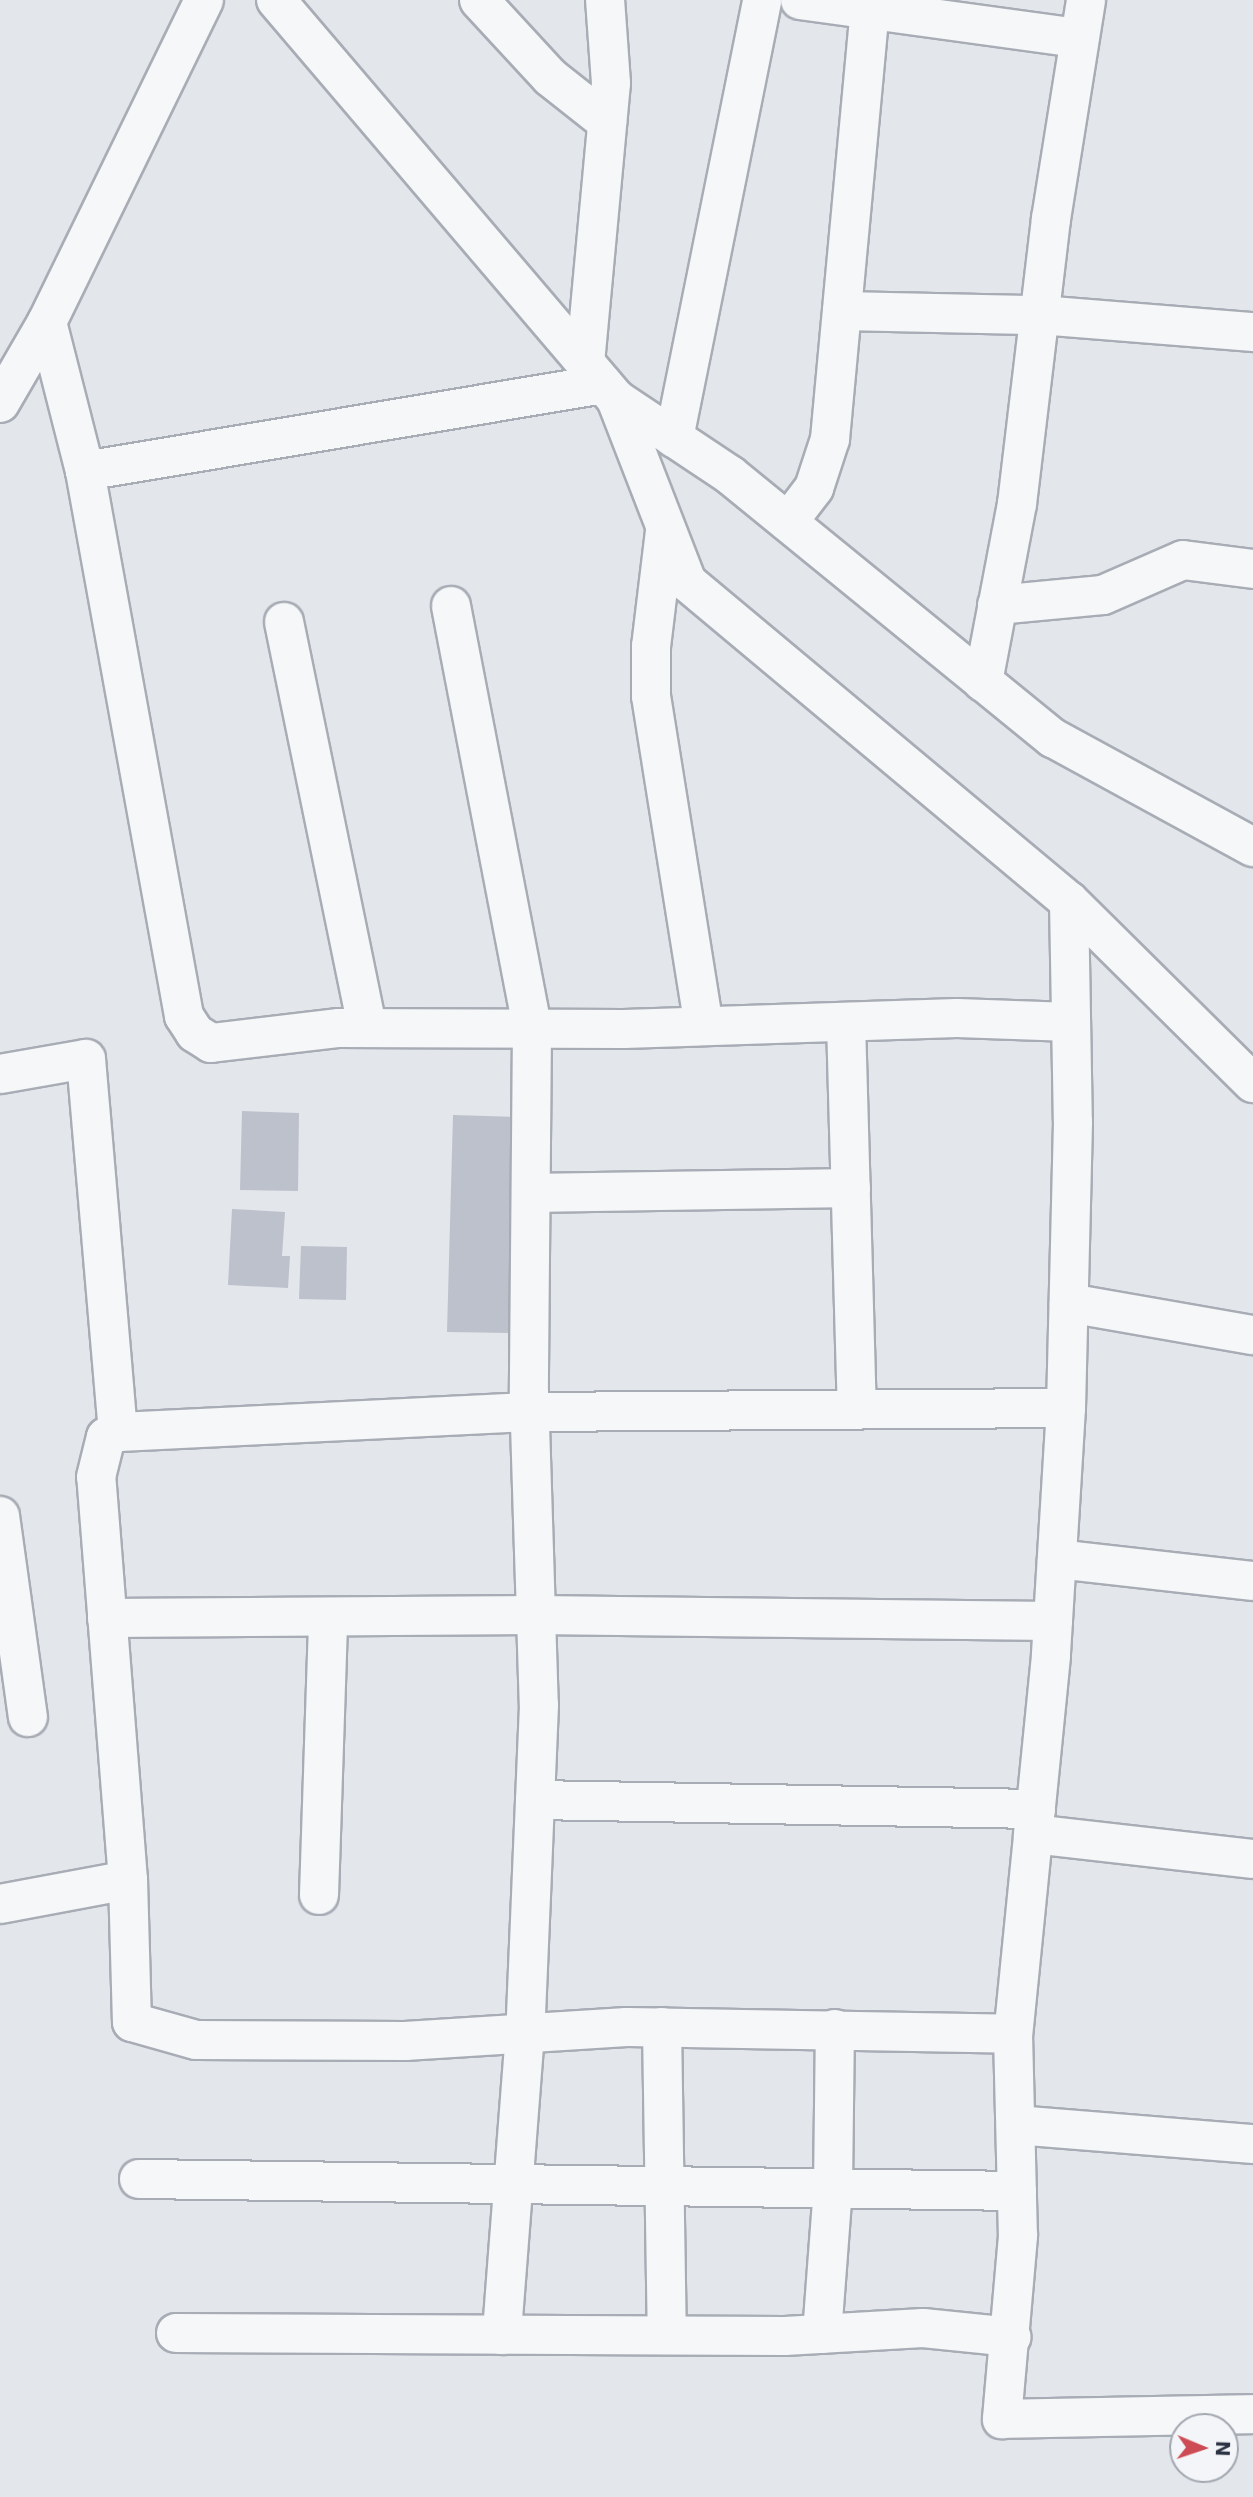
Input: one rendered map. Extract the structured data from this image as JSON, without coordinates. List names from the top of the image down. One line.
{"north":"right"}
